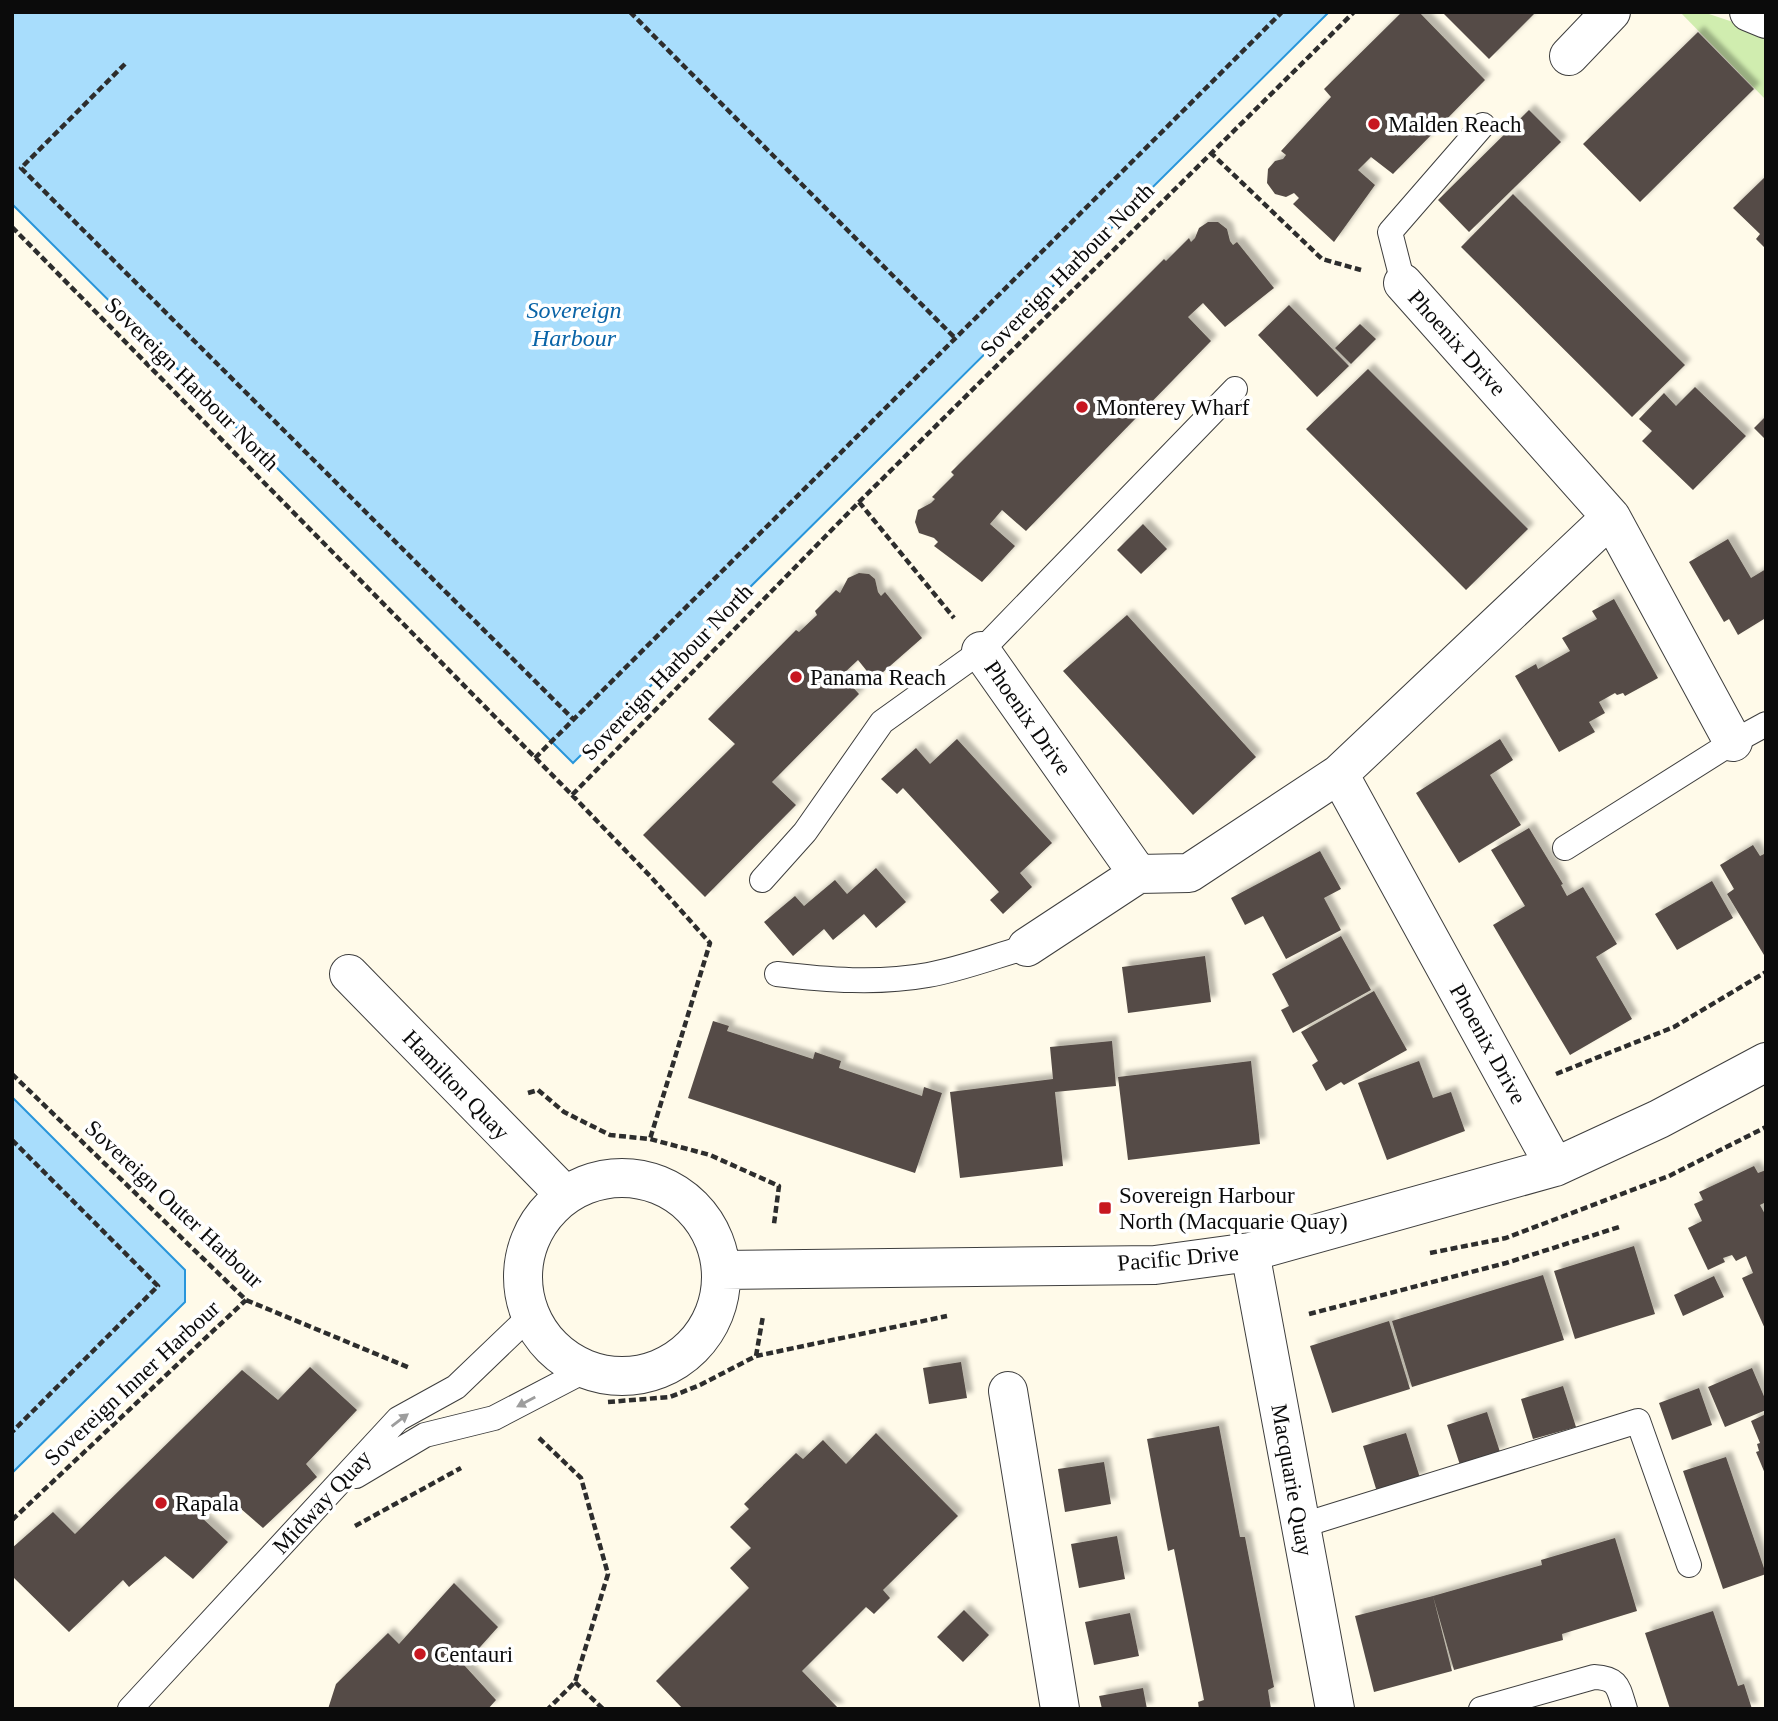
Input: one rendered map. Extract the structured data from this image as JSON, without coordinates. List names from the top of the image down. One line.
{"streets":{"street":["Phoenix Drive","Hamilton Quay","Pacific Drive","Macquarie Quay"],"lane":["Midway Quay"],"path":["Sovereign Harbour North","Sovereign Outer Harbour","Sovereign Inner Harbour"]},"crossings":[["Phoenix Drive","Pacific Drive"],["Hamilton Quay","Pacific Drive"],["Hamilton Quay","Midway Quay"],["Sovereign Outer Harbour","Sovereign Inner Harbour"],["Sovereign Outer Harbour","Midway Quay"],["Pacific Drive","Macquarie Quay"],["Pacific Drive","Midway Quay"]],"water":["Sovereign Harbour"],"places":{"other":["Malden Reach","Monterey Wharf","Panama Reach","Rapala","Centauri"],"transit":["Sovereign Harbour North (Macquarie Quay)"]}}
